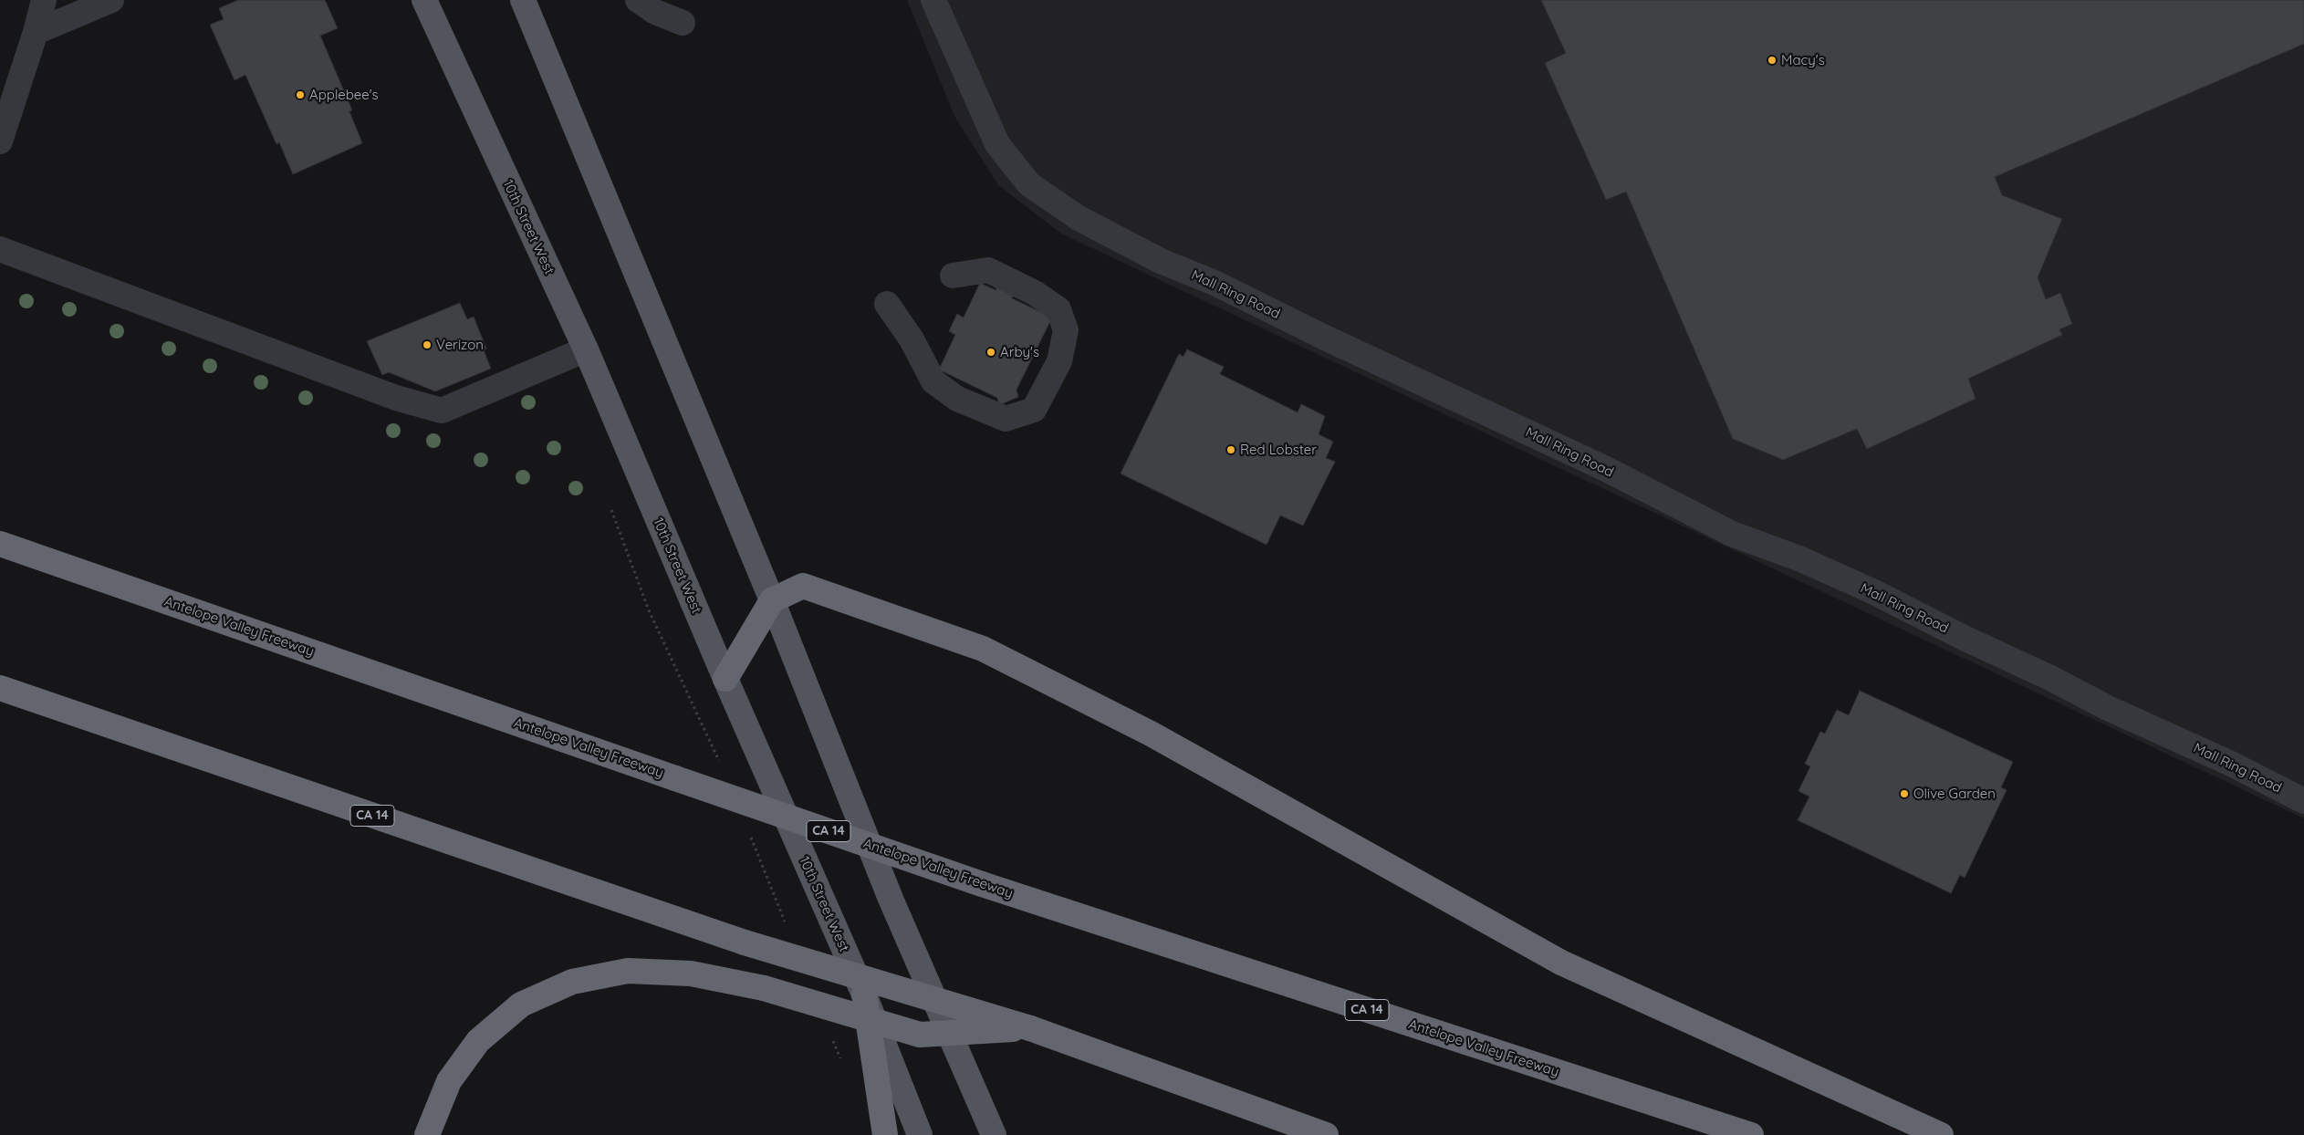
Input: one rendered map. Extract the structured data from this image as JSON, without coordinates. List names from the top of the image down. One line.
{"streets":{"highway":["Antelope Valley Freeway","CA 14"],"main road":["10th Street West"],"lane":["Mall Ring Road"]},"places":["Macy's","Applebee's","Verizon","Arby's","Red Lobster","Olive Garden"]}
